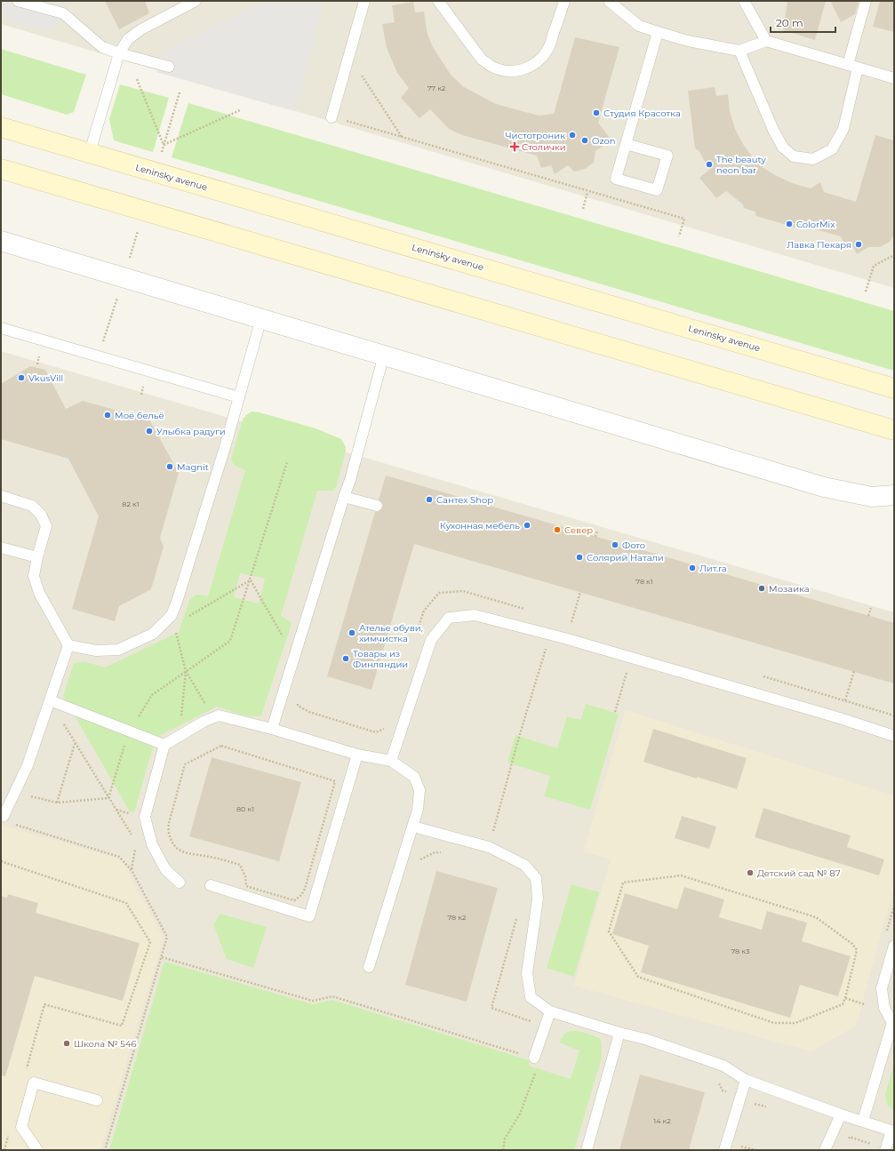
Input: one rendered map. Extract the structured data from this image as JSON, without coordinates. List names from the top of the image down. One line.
{"streets":{"main road":["Leninsky avenue"]},"places":{"other":["Студия Красотка","Чистотроник","Ozon","The beauty neon bar","ColorMix","Лавка Пекаря","VkusVill","Моё бельё","Улыбка радуги","Magnit","Сантех Shop","Кухонная мебель","Север","Фото","Солярий Натали","Лит.ra","Мозаика","Ателье обуви, химчистка","Товары из Финляндии","Детский сад № 87","Школа № 546"],"health":["Столички"]},"house_numbers":["77 к2","82 к1","78 к1","80 к1","78 к2","78 к3","14 к2"],"scale_bar":"20 m"}
